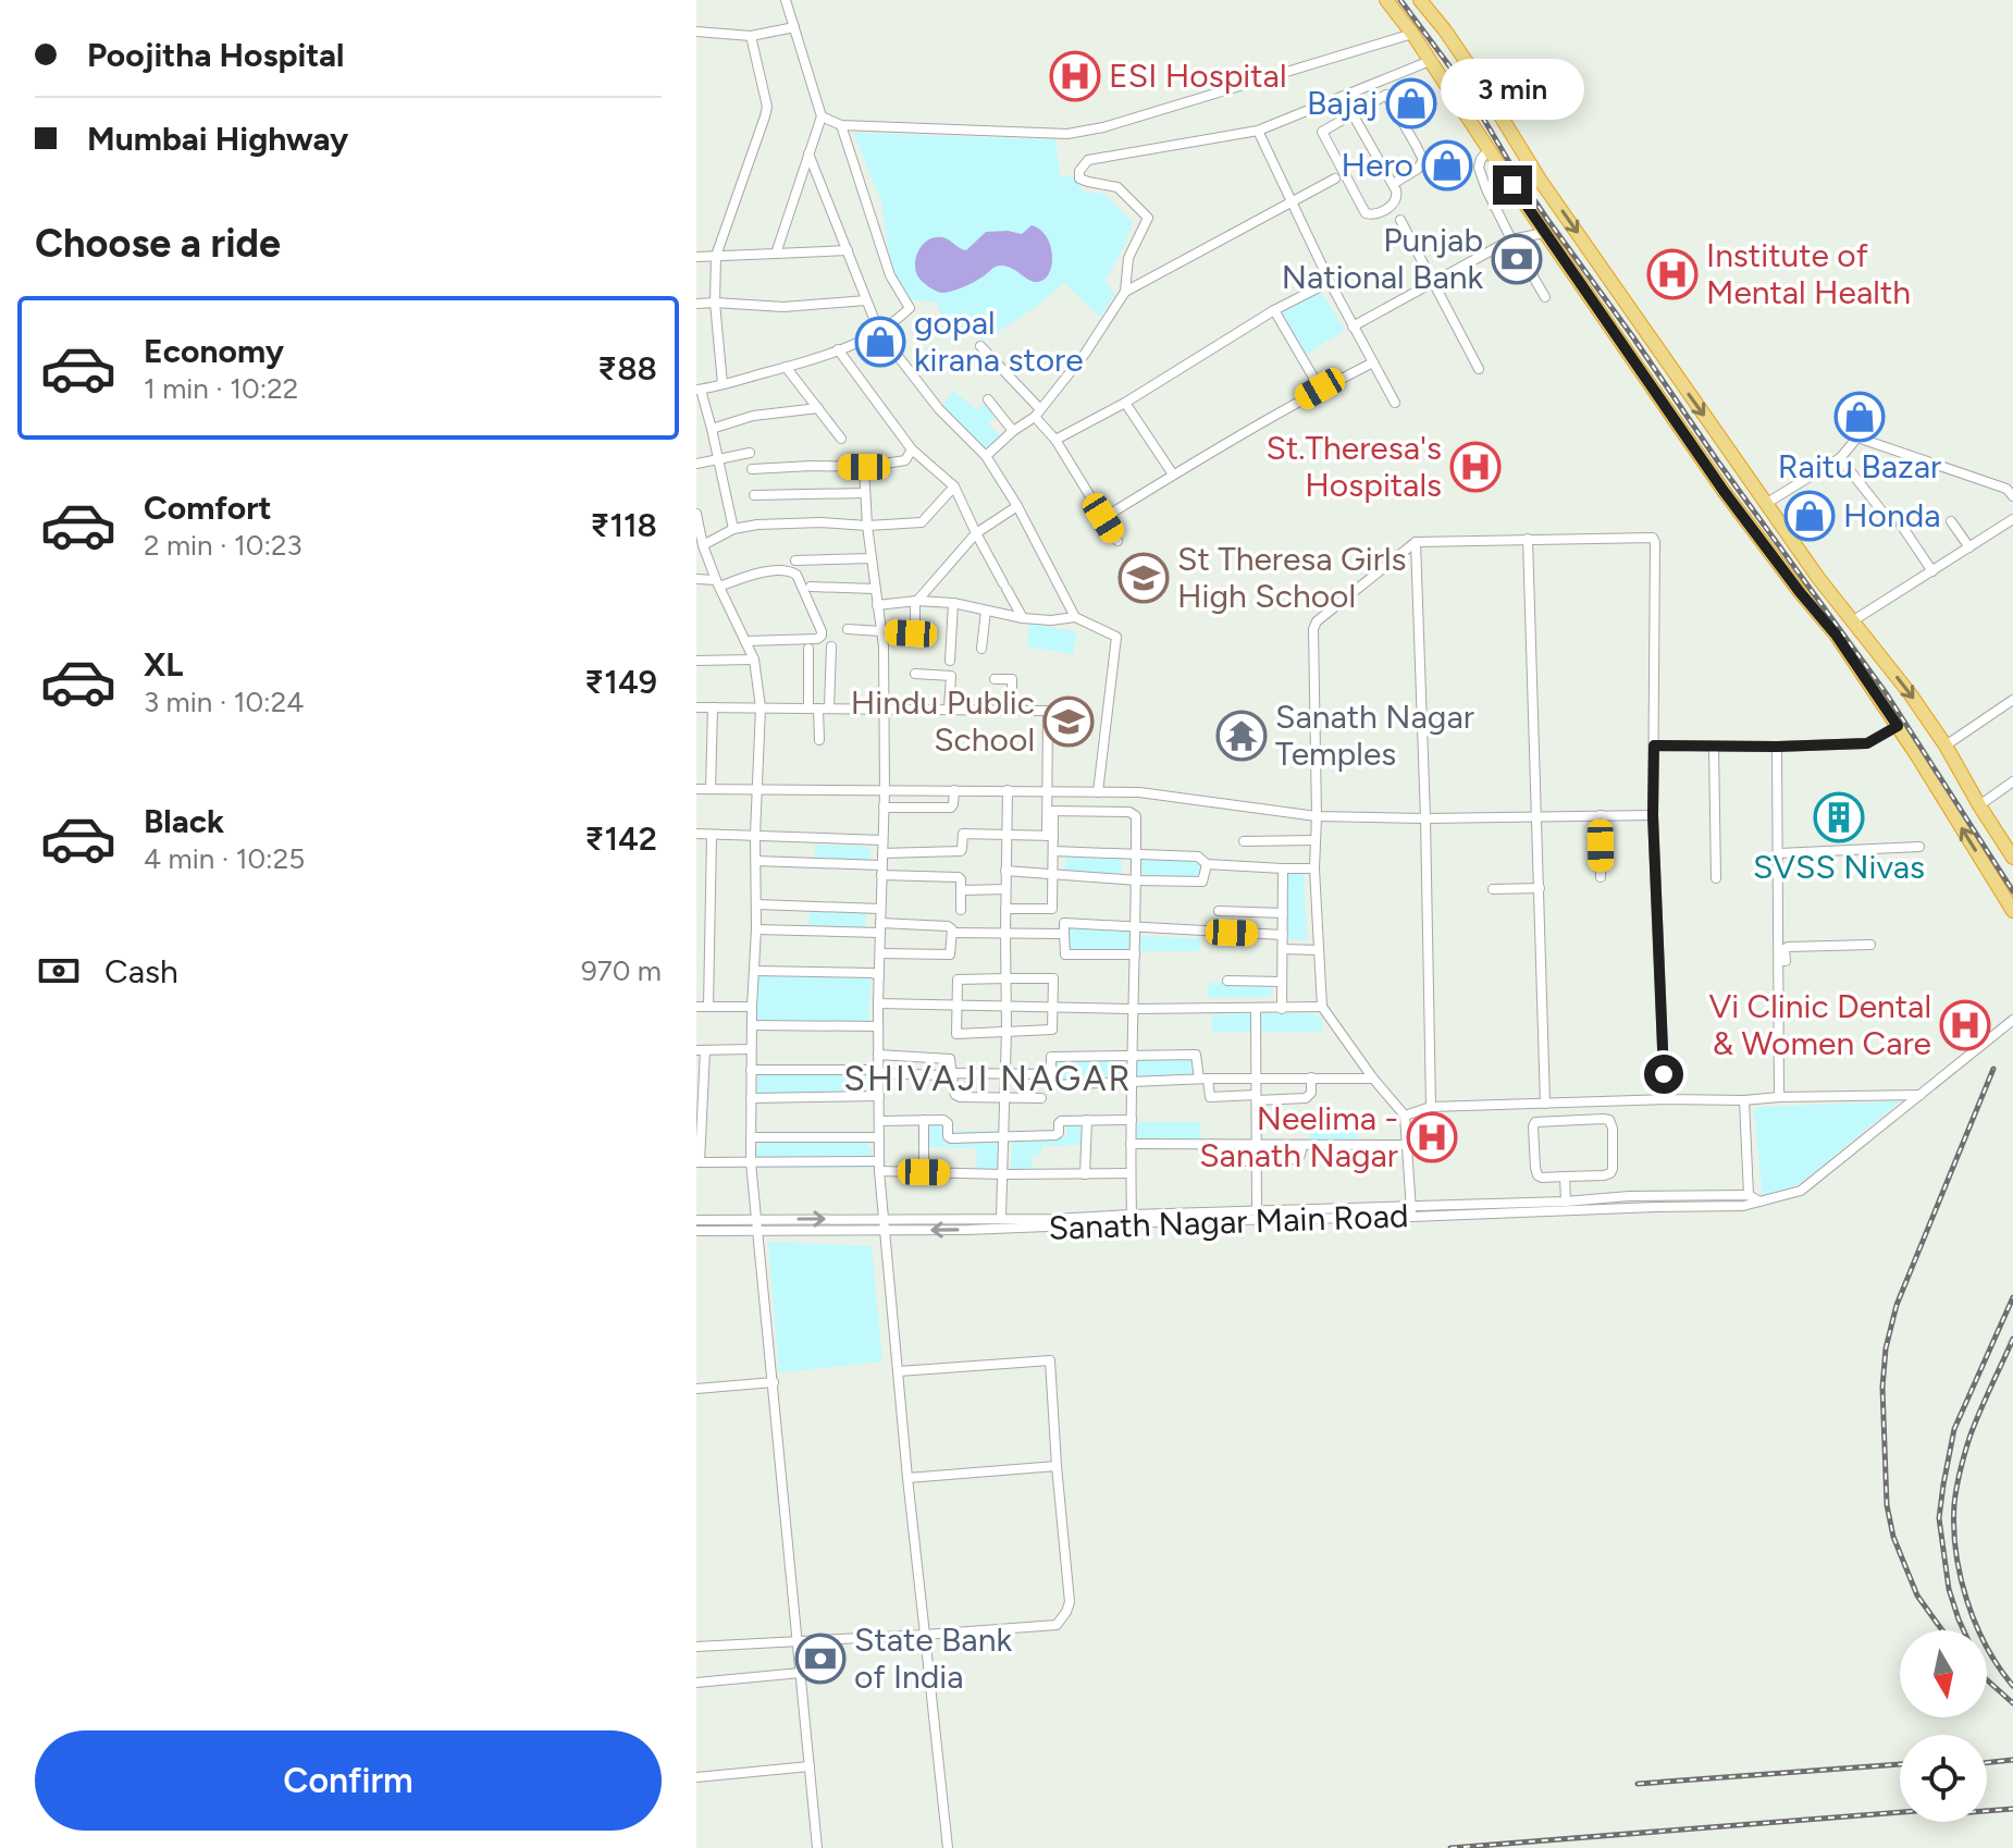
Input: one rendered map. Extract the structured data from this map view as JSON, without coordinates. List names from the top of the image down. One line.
{"streets":{"street":["Sanath Nagar Main Road"]},"districts":["SHIVAJI NAGAR"],"places":{"hospital":["ESI Hospital","Institute of Mental Health","St.Theresa's Hospitals","Vi Clinic Dental & Women Care","Neelima - Sanath Nagar"],"shop":["Bajaj","Hero","gopal kirana store","Raitu Bazar","Honda"],"bank":["Punjab National Bank","State Bank of India"],"school or university":["St Theresa Girls High School","Hindu Public School"],"temple":["Sanath Nagar Temples"],"building":["SVSS Nivas"]},"north":"bottom","page":{"banner":["Poojitha Hospital","Mumbai Highway"],"bubble":"3 min","heading":"Choose a ride","list":[{"name":"Economy","note":"1 min · 10:22","value":"₹88"},{"name":"Comfort","note":"2 min · 10:23","value":"₹118"},{"name":"XL","note":"3 min · 10:24","value":"₹149"},{"name":"Black","note":"4 min · 10:25","value":"₹142"}],"pay":["Cash","970 m"],"buttons":"Confirm"}}
